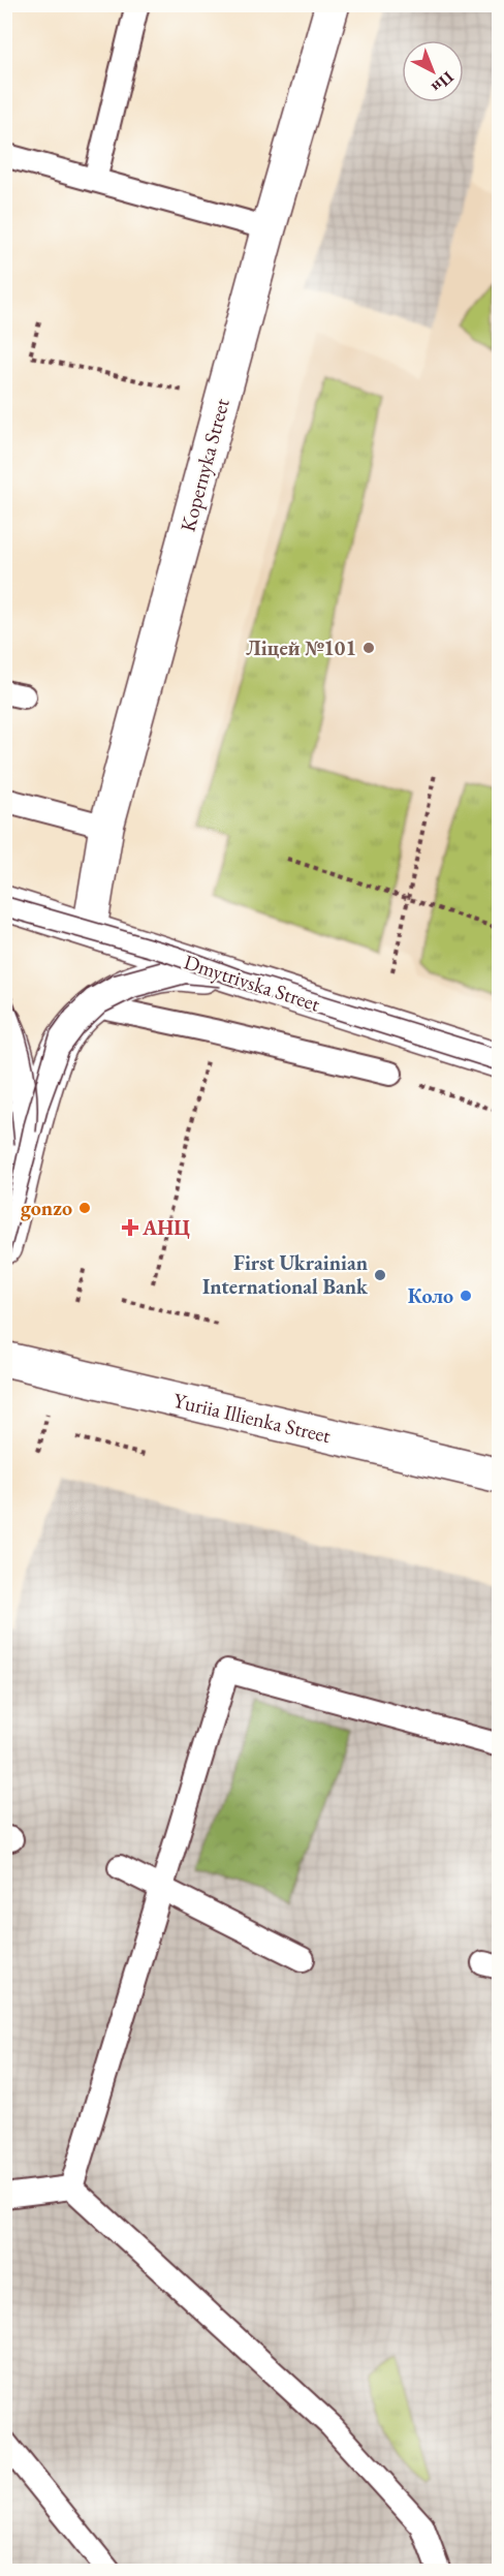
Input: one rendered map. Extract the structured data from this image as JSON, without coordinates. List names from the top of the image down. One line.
{"streets":{"street":["Kopernyka Street","Dmytrivska Street","Yuriia Illienka Street"]},"crossings":[["Kopernyka Street","Dmytrivska Street"]],"places":{"other":["Ліцей №101","gonzo","First Ukrainian International Bank","Коло"],"health":["АНЦ"]},"north":"bottom right"}
